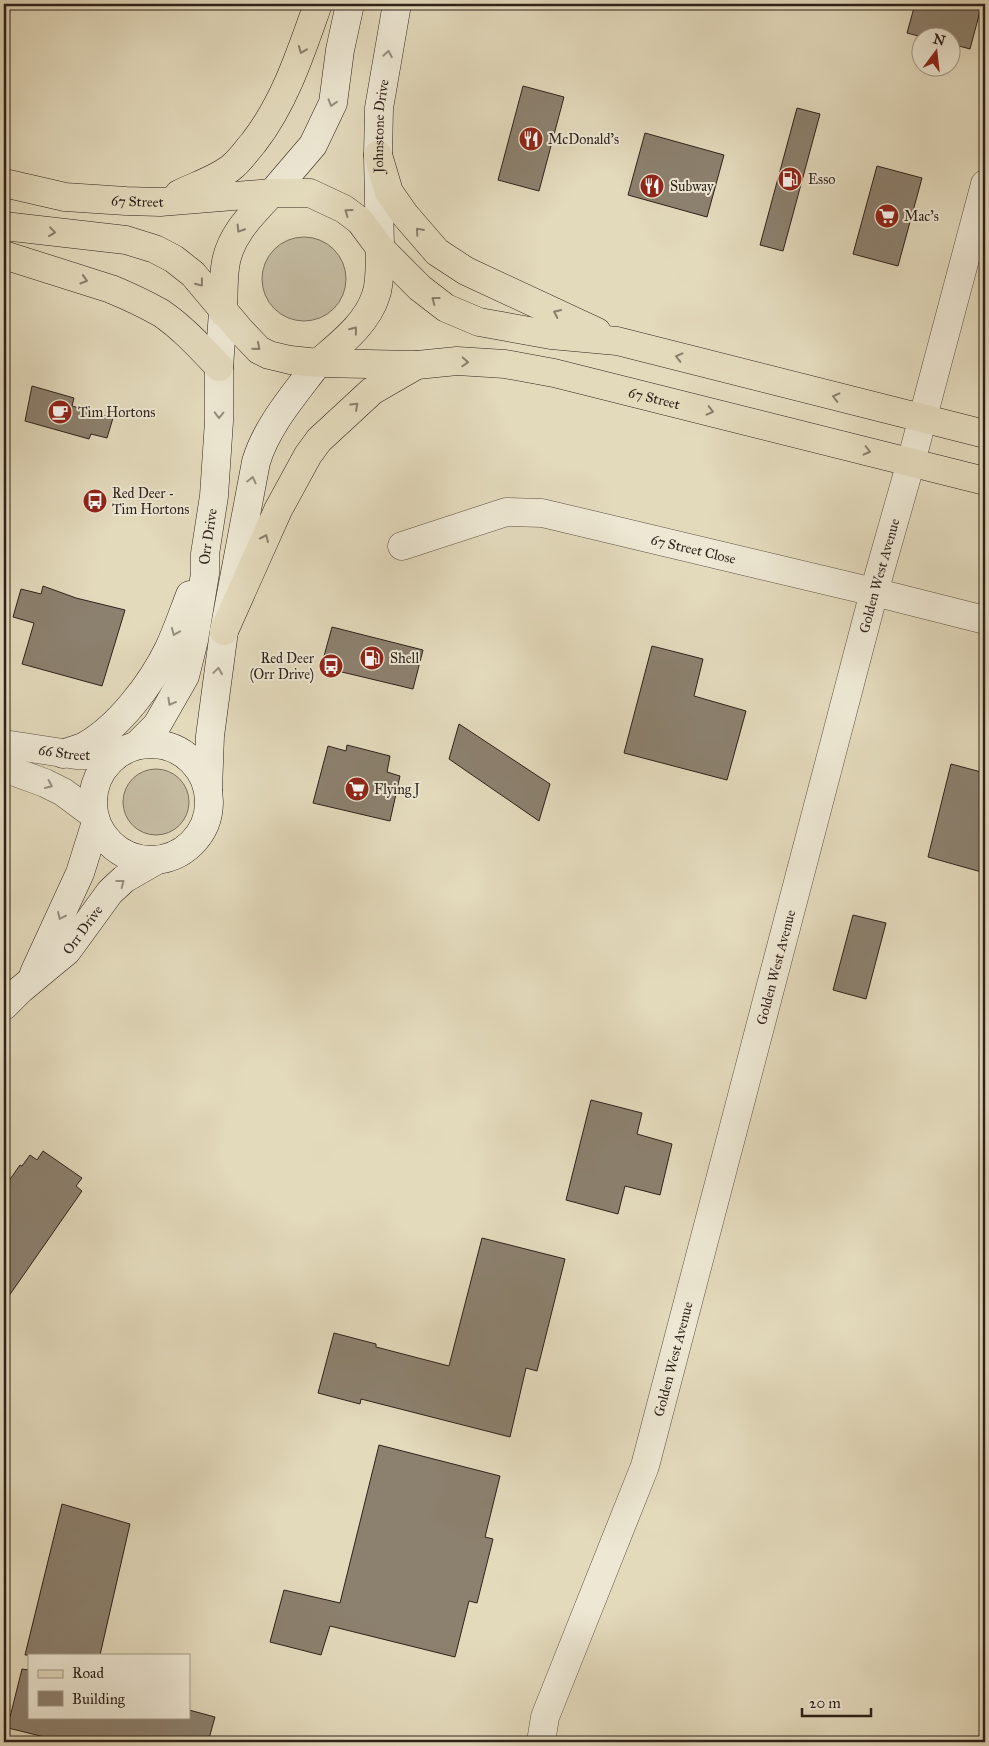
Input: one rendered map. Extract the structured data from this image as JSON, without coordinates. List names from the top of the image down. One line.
{"streets":{"main road":["67 Street"],"street":["Johnstone Drive","Orr Drive","67 Street Close","Golden West Avenue","66 Street"]},"crossings":[["Johnstone Drive","67 Street"],["Johnstone Drive","Orr Drive"],["67 Street","Orr Drive"],["67 Street","Golden West Avenue"],["Orr Drive","66 Street"],["67 Street Close","Golden West Avenue"]],"places":{"restaurant":["McDonald's","Subway"],"fuel station":["Esso","Shell"],"supermarket":["Mac's","Flying J"],"cafe":["Tim Hortons"],"bus stop":["Red Deer - Tim Hortons","Red Deer (Orr Drive)"]},"legend":["Road","Building"],"scale_bar":"20 m","north":"top"}
